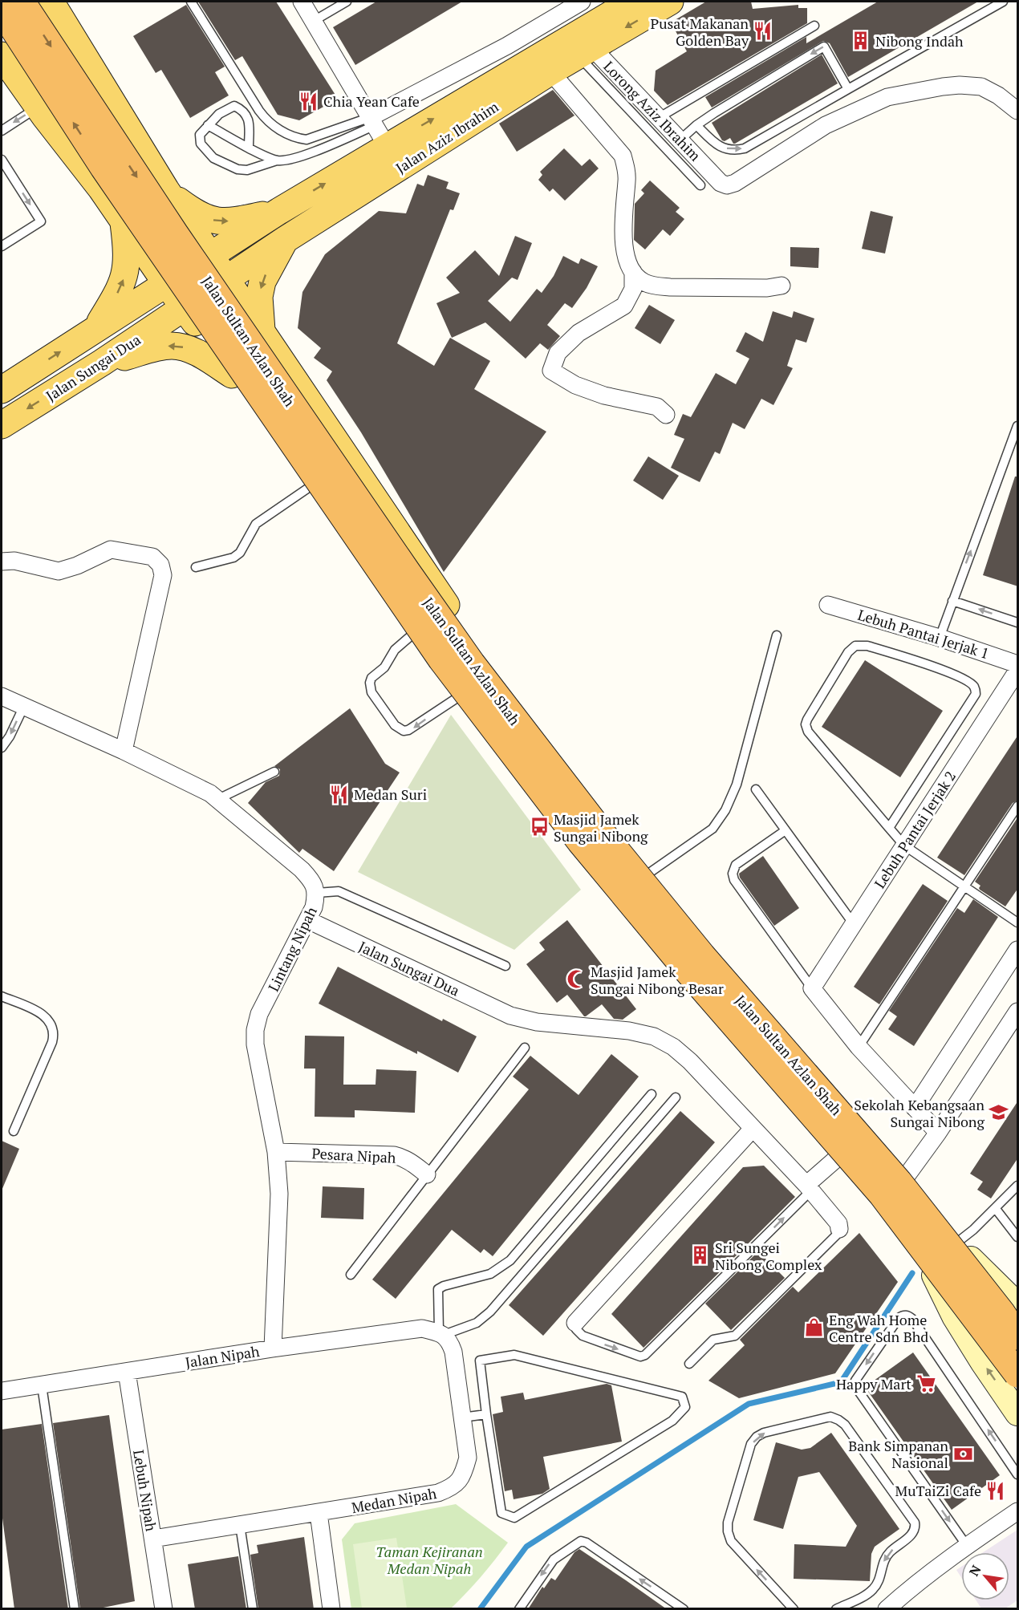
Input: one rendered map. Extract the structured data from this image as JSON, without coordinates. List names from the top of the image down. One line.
{"streets":{"highway":["Jalan Sultan Azlan Shah"],"main road":["Jalan Aziz Ibrahim","Jalan Sungai Dua"],"street":["Lorong Aziz Ibrahim","Lebuh Pantai Jerjak 1","Lebuh Pantai Jerjak 2","Lintang Nipah","Pesara Nipah","Jalan Nipah","Lebuh Nipah","Medan Nipah"]},"crossings":[["Lorong Aziz Ibrahim","Jalan Aziz Ibrahim"],["Jalan Aziz Ibrahim","Jalan Sultan Azlan Shah"],["Jalan Aziz Ibrahim","Jalan Sungai Dua"],["Jalan Sultan Azlan Shah","Jalan Sungai Dua"],["Jalan Sungai Dua","Lintang Nipah"],["Lintang Nipah","Pesara Nipah"],["Lintang Nipah","Jalan Nipah"],["Jalan Nipah","Lebuh Nipah"],["Jalan Nipah","Medan Nipah"],["Lebuh Nipah","Medan Nipah"]],"parks":["Taman Kejiranan Medan Nipah"],"places":{"restaurant":["Pusat Makanan Golden Bay","Chia Yean Cafe","Medan Suri","MuTaiZi Cafe"],"building":["Nibong Indah","Sri Sungei Nibong Complex"],"bus stop":["Masjid Jamek Sungai Nibong"],"mosque":["Masjid Jamek Sungai Nibong Besar"],"school or university":["Sekolah Kebangsaan Sungai Nibong"],"shop":["Eng Wah Home Centre Sdn Bhd"],"supermarket":["Happy Mart"],"bank":["Bank Simpanan Nasional"]},"north":"top left"}
